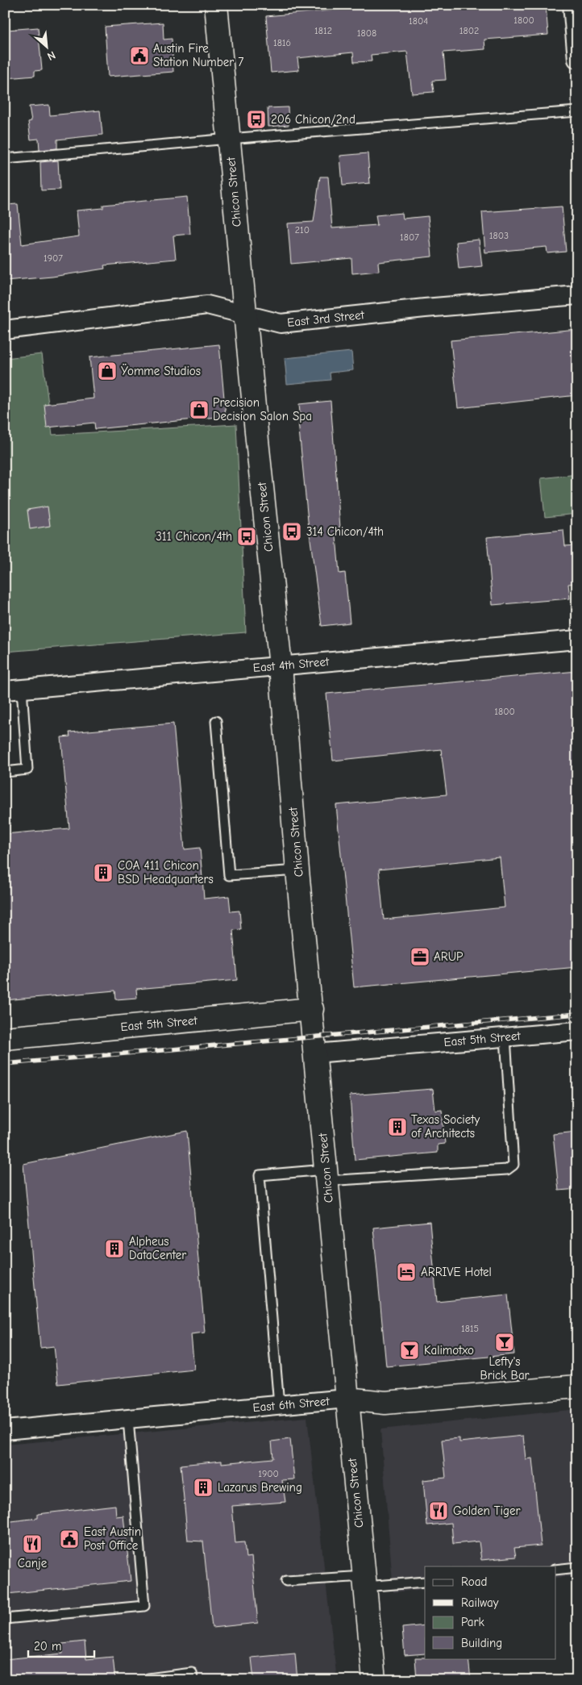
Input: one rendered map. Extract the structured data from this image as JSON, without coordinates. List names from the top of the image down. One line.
{"streets":{"street":["Chicon Street","East 3rd Street","East 4th Street","East 5th Street","East 6th Street"]},"crossings":[["Chicon Street","East 3rd Street"],["Chicon Street","East 4th Street"],["Chicon Street","East 5th Street"],["Chicon Street","East 6th Street"]],"places":{"public building":["Austin Fire Station Number 7","East Austin Post Office"],"bus stop":["206 Chicon/2nd","314 Chicon/4th","311 Chicon/4th"],"shop":["Ÿomme Studios","Precision Decision Salon Spa"],"building":["COA 411 Chicon BSD Headquarters","Texas Society of Architects","Alpheus DataCenter","Lazarus Brewing"],"office":["ARUP"],"hotel":["ARRIVE Hotel"],"bar":["Lefty's Brick Bar","Kalimotxo"],"restaurant":["Golden Tiger","Canje"]},"house_numbers":["1800","1804","1812","1802","1808","1816","210","1803","1807","1907","1800","1815","1900"],"legend":["Road","Railway","Park","Building"],"scale_bar":"20 m","north":"bottom right"}
